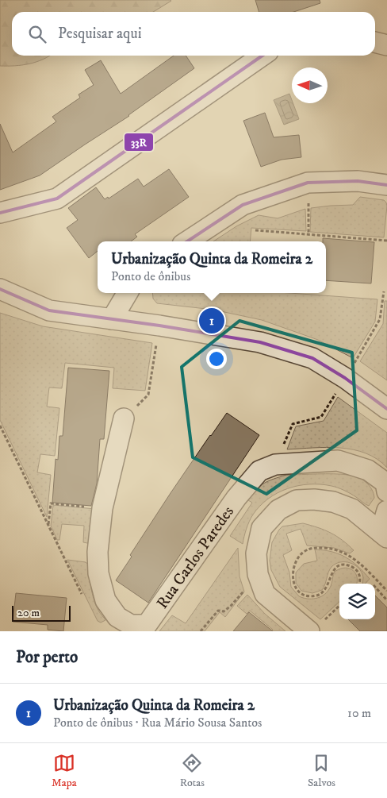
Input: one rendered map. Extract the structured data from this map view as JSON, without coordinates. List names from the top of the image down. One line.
{"streets":{"street":["Rua Carlos Paredes"]},"lines":["transit line 33R"],"scale_bar":"20 m","north":"left","page":{"search":"Pesquisar aqui","popup":["Urbanização Quinta da Romeira 2","Ponto de ônibus"],"pins":"1","scale":"20 m","heading":"Por perto","list":[{"mark":"1","name":"Urbanização Quinta da Romeira 2","note":"Ponto de ônibus · Rua Mário Sousa Santos","value":"10 m"}],"nav":["Mapa","Rotas","Salvos"]}}
